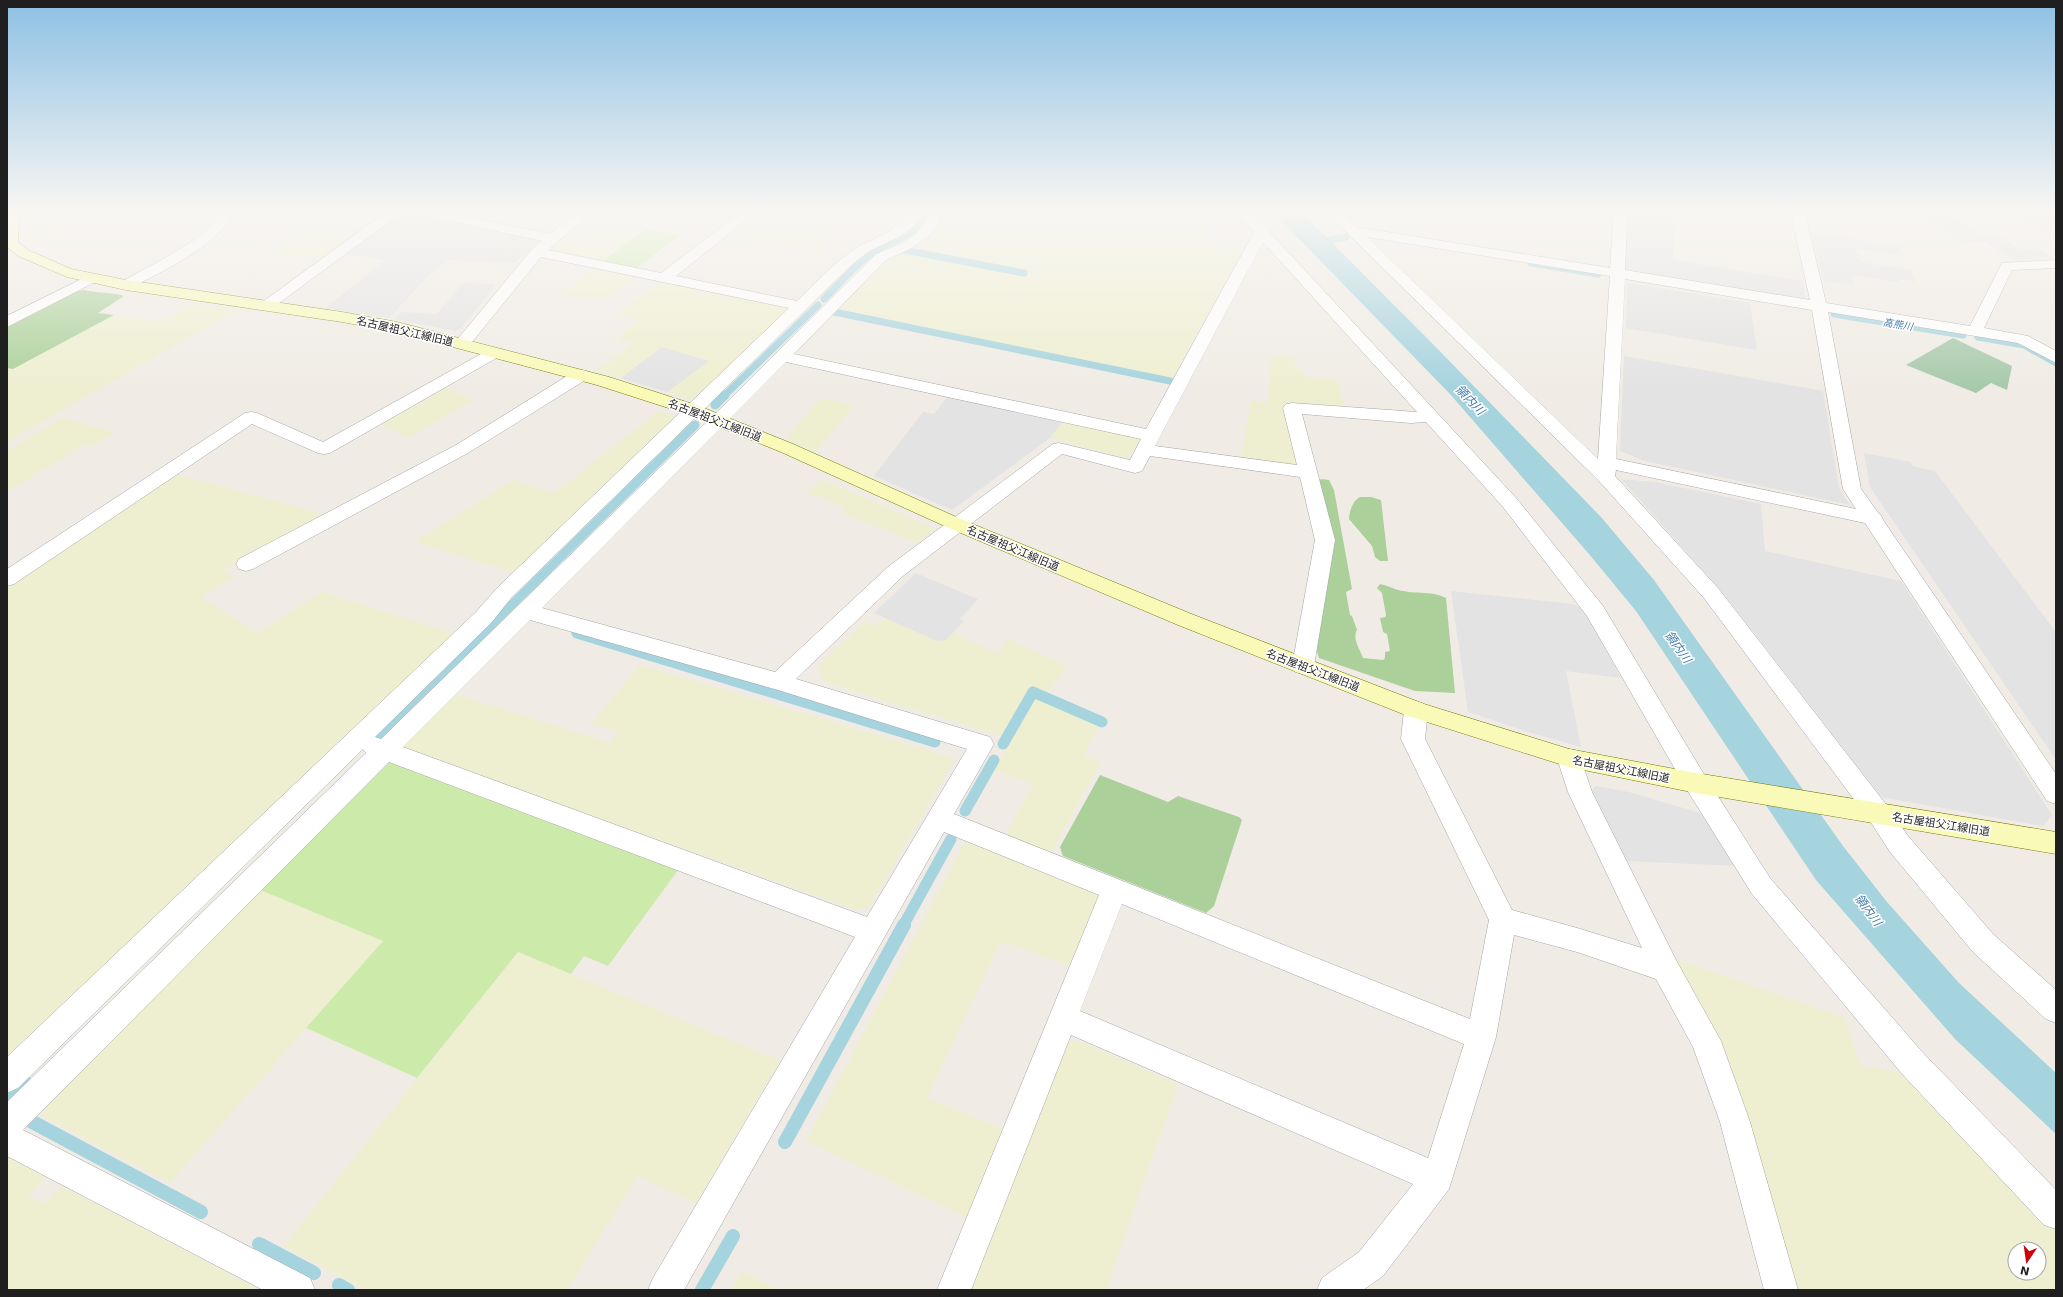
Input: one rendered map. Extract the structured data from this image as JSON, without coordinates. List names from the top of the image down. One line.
{"streets":{"street":["名古屋祖父江線旧道"]},"water":["高熊川","領内川"],"north":"bottom"}
